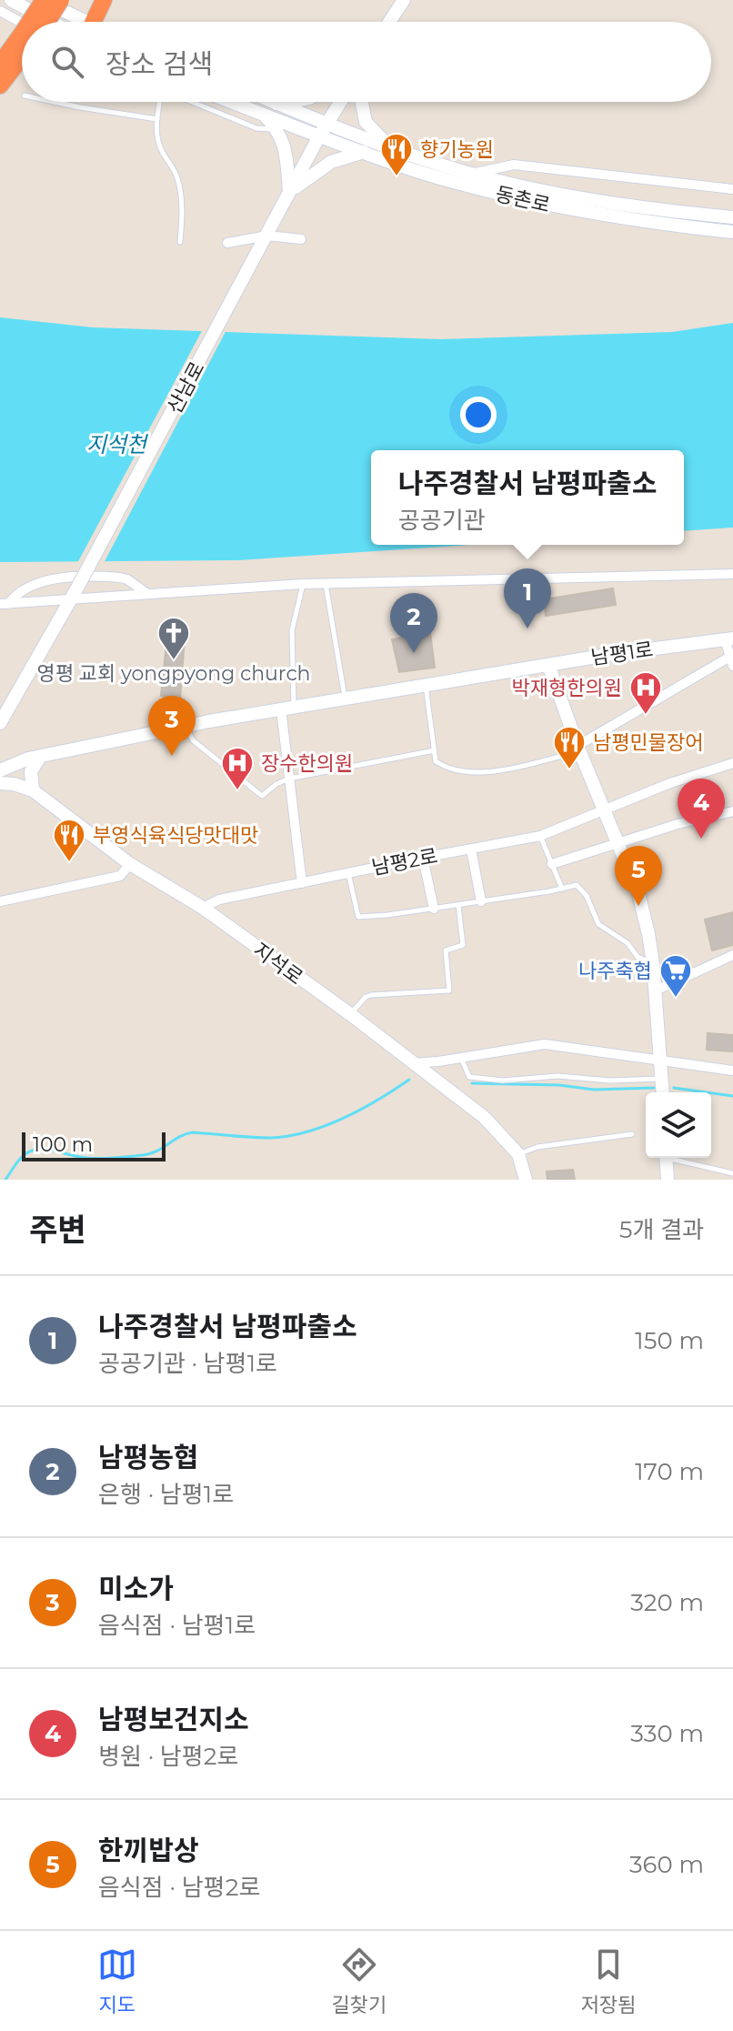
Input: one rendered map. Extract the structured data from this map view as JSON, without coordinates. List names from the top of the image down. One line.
{"streets":{"main road":["동촌로","산남로","남평1로","지석로"],"street":["남평2로"]},"crossings":[["동촌로","산남로"],["남평2로","지석로"]],"water":["지석천"],"places":{"restaurant":["향기농원","남평민물장어","부영식육식당맛대맛"],"church":["영평 교회 yongpyong church"],"hospital":["박재형한의원","장수한의원"],"supermarket":["나주축협"]},"scale_bar":"100 m","page":{"search":"장소 검색","popup":["나주경찰서 남평파출소","공공기관"],"pins":["1","2","3","4","5"],"scale":"100 m","heading":["주변","5개 결과"],"list":[{"mark":"1","name":"나주경찰서 남평파출소","note":"공공기관 · 남평1로","value":"150 m"},{"mark":"2","name":"남평농협","note":"은행 · 남평1로","value":"170 m"},{"mark":"3","name":"미소가","note":"음식점 · 남평1로","value":"320 m"},{"mark":"4","name":"남평보건지소","note":"병원 · 남평2로","value":"330 m"},{"mark":"5","name":"한끼밥상","note":"음식점 · 남평2로","value":"360 m"}],"nav":["지도","길찾기","저장됨"]}}
